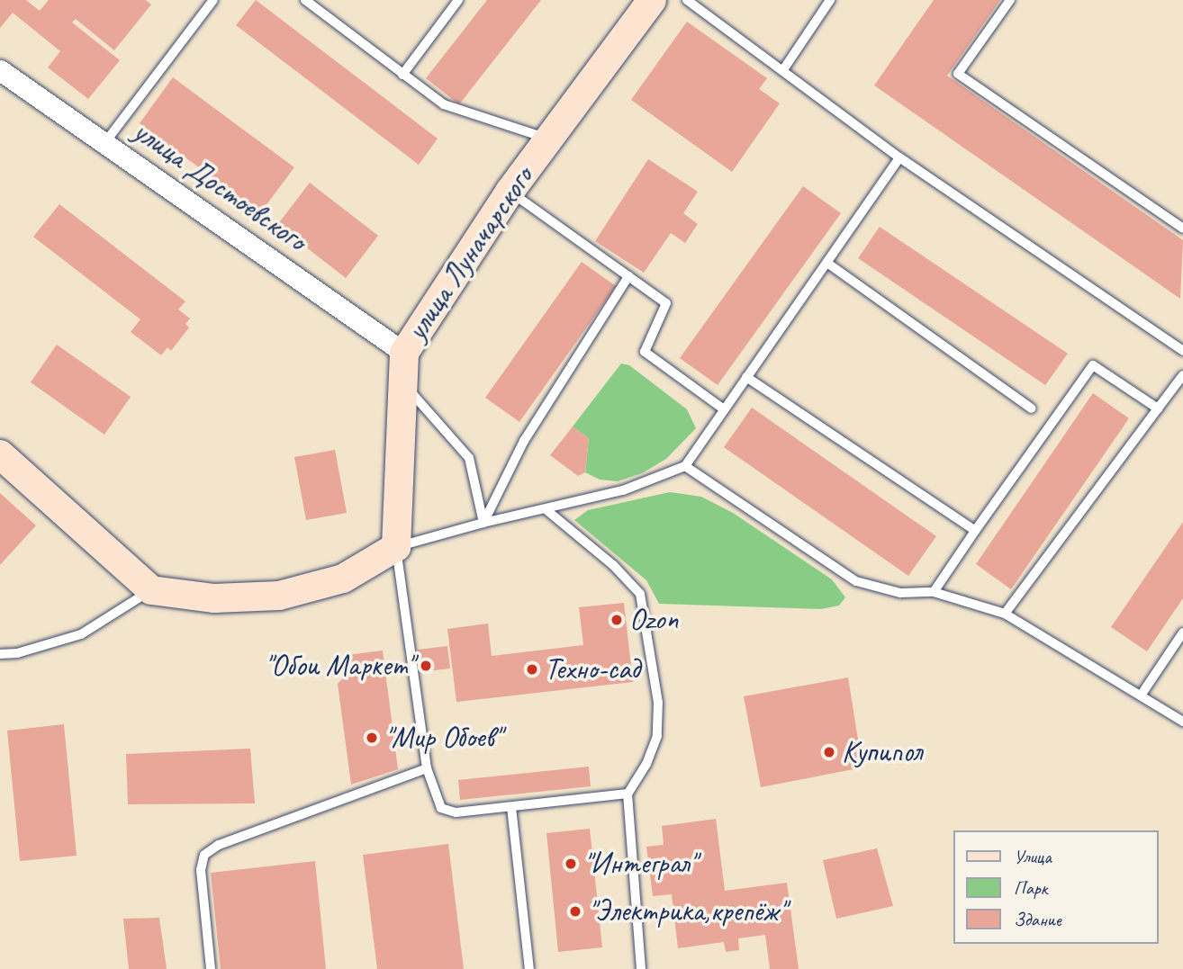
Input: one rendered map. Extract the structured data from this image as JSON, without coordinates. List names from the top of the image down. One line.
{"streets":{"street":["улица Достоевского","улица Луначарского"]},"crossings":[["улица Достоевского","улица Луначарского"]],"places":["Ozon","\"Обои Маркет\"","Техно-сад","\"Мир Обоев\"","Купипол","\"Интеграл\"","\"Электрика,крепёж\""],"legend":["Улица","Парк","Здание"]}
